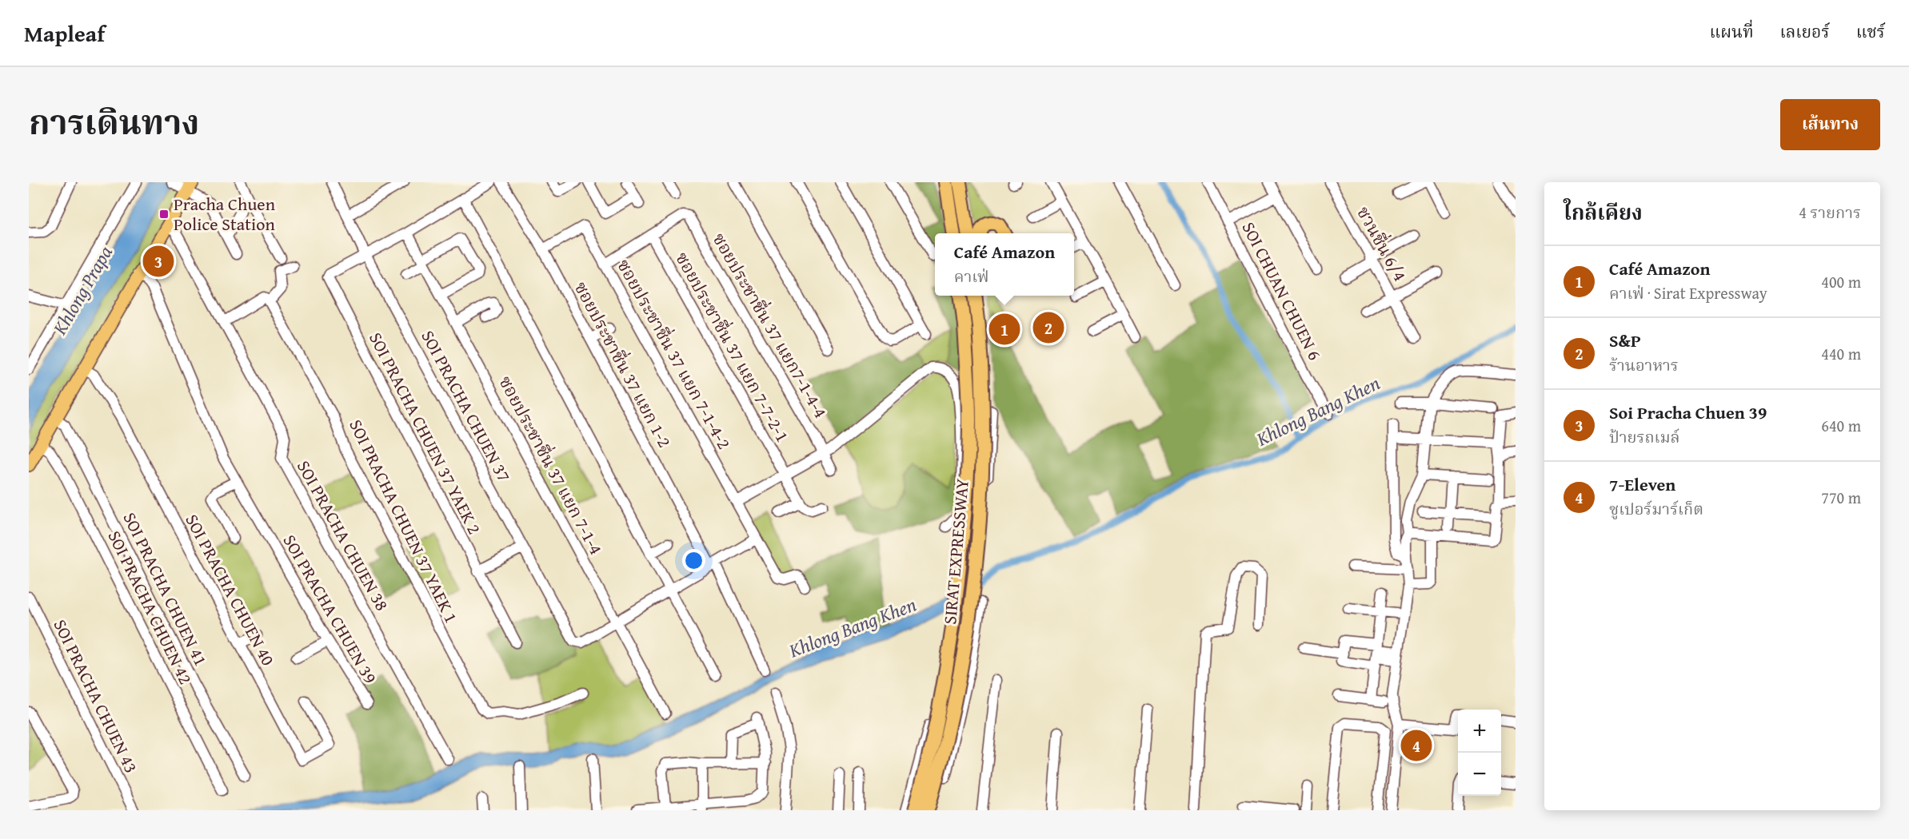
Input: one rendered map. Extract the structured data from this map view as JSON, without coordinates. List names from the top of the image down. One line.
{"streets":{"highway":["SIRAT EXPRESSWAY"],"street":["ชวนชื่น 6/4","SOI CHUAN CHUEN 6","ซอยประชาชื่น 37 แยก7-1-4-4","ซอยประชาชื่น 37 แยก 7-7-2-1","ซอยประชาชื่น 37 แยก 7-1-4-2","ซอยประชาชื่น 37 แยก 1-2","SOI PRACHA CHUEN 37","SOI PRACHA CHUEN 37 YAEK 2","ซอยประชาชื่น 37 แยก 7-1-4","SOI PRACHA CHUEN 37 YAEK 1","SOI PRACHA CHUEN 38","SOI PRACHA CHUEN 41","SOI PRACHA CHUEN 40","SOI PRACHA CHUEN 42","SOI PRACHA CHUEN 39","SOI PRACHA CHUEN 43"]},"crossings":[["ซอยประชาชื่น 37 แยก7-1-4-4","ซอยประชาชื่น 37 แยก 7-7-2-1"],["ซอยประชาชื่น 37 แยก 7-1-4-2","ซอยประชาชื่น 37 แยก 1-2"],["SOI PRACHA CHUEN 37","SOI PRACHA CHUEN 37 YAEK 2"],["SOI PRACHA CHUEN 37","ซอยประชาชื่น 37 แยก 7-1-4"],["SOI PRACHA CHUEN 37 YAEK 2","ซอยประชาชื่น 37 แยก 7-1-4"]],"water":["Khlong Prapa","Khlong Bang Khen"],"places":{"transit":["Pracha Chuen Police Station"]},"page":{"header":"Mapleaf","nav":["แผนที่","เลเยอร์","แชร์"],"title":"การเดินทาง","buttons":"เส้นทาง","heading":["ใกล้เคียง","4 รายการ"],"popup":["Café Amazon","คาเฟ่"],"pins":["3","2","1","4"],"list":[{"mark":"1","name":"Café Amazon","note":"คาเฟ่ · Sirat Expressway","value":"400 m"},{"mark":"2","name":"S&P","note":"ร้านอาหาร","value":"440 m"},{"mark":"3","name":"Soi Pracha Chuen 39","note":"ป้ายรถเมล์","value":"640 m"},{"mark":"4","name":"7-Eleven","note":"ซูเปอร์มาร์เก็ต","value":"770 m"}],"map_buttons":["+","−"]}}
